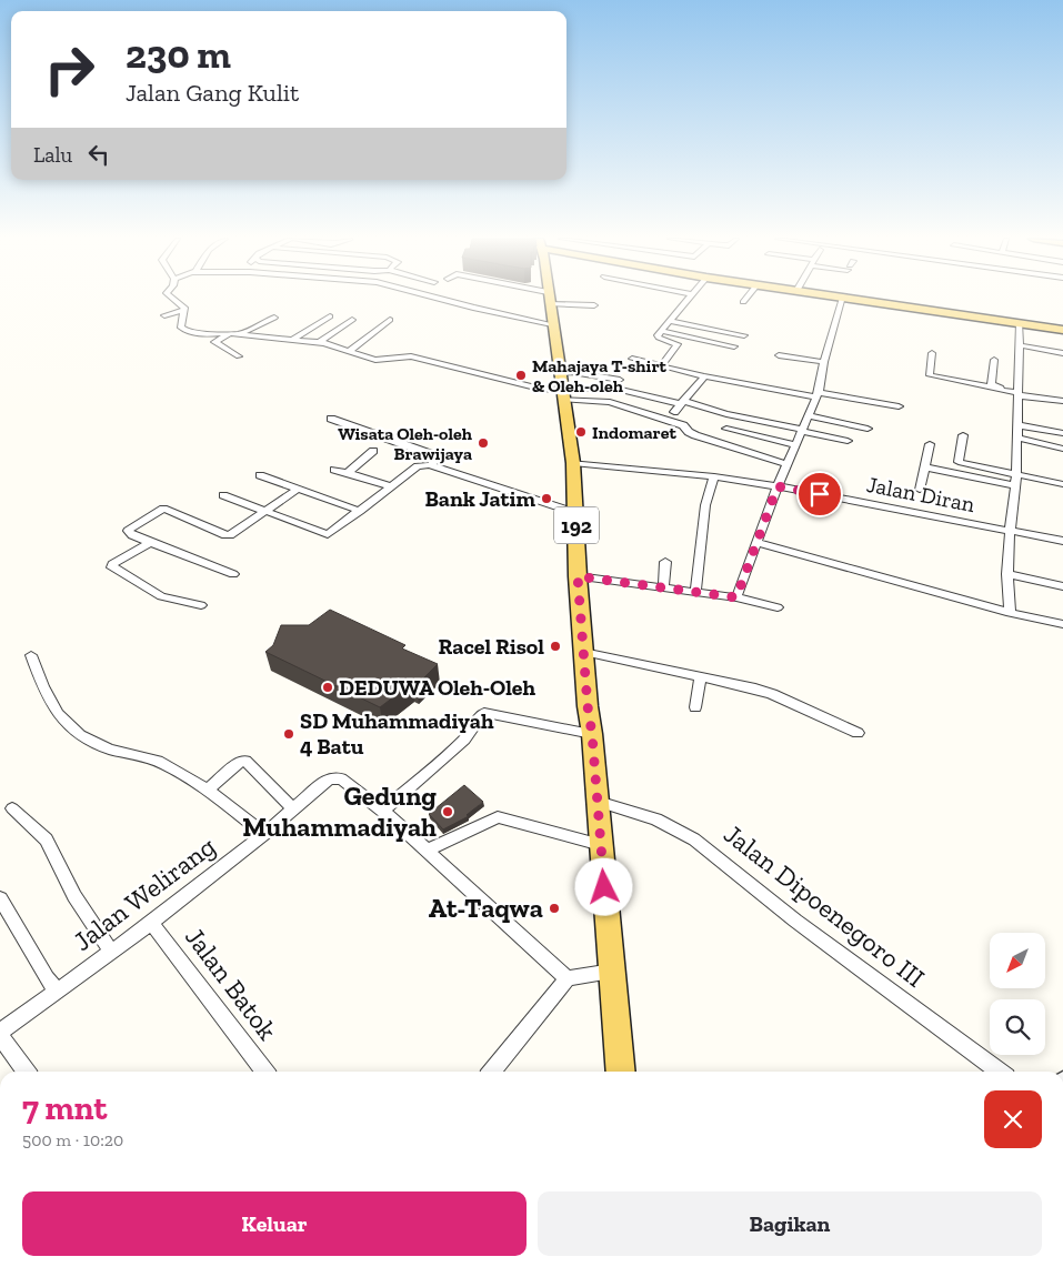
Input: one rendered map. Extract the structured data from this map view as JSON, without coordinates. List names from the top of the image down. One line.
{"streets":{"main road":["192"],"street":["Jalan Diran","Jalan Welirang","Jalan Dipoenegoro III","Jalan Batok"]},"crossings":[["Jalan Diran","192"],["192","Jalan Dipoenegoro III"],["Jalan Welirang","Jalan Batok"]],"places":["Mahajaya T-shirt & Oleh-oleh","Indomaret","Wisata Oleh-oleh Brawijaya","Bank Jatim","Racel Risol","DEDUWA Oleh-Oleh","SD Muhammadiyah 4 Batu","Gedung Muhammadiyah","At-Taqwa"],"north":"bottom left","page":{"turn":["230 m","Jalan Gang Kulit"],"then":"Lalu","heading":["7 mnt","500 m · 10:20"],"buttons":["Keluar","Bagikan"]}}
